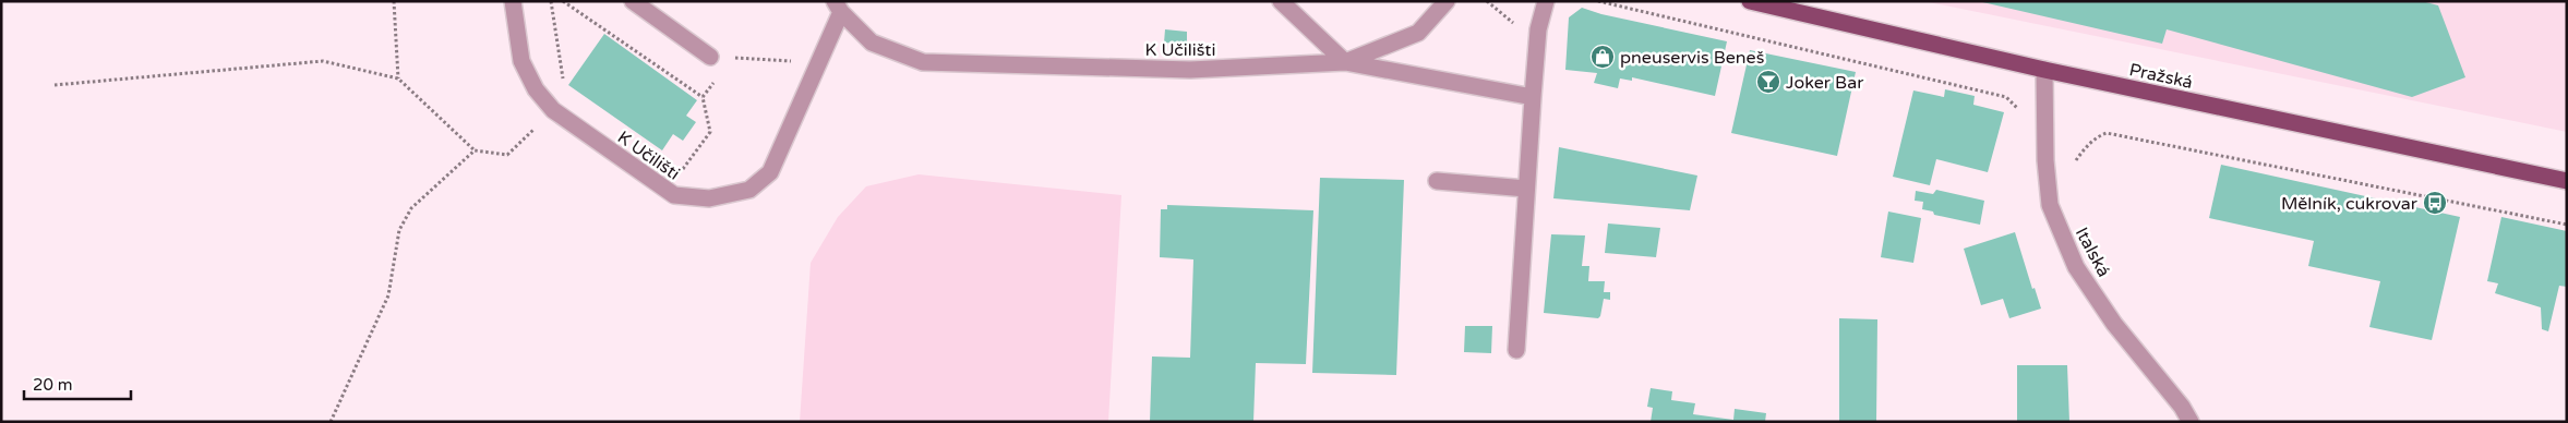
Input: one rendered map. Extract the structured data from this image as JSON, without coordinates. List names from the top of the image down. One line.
{"streets":{"main road":["Pražská"],"street":["K Učilišti","Italská"]},"crossings":[["Pražská","Italská"]],"places":{"shop":["pneuservis Beneš"],"bar":["Joker Bar"],"bus stop":["Mělník, cukrovar"]},"scale_bar":"20 m"}
